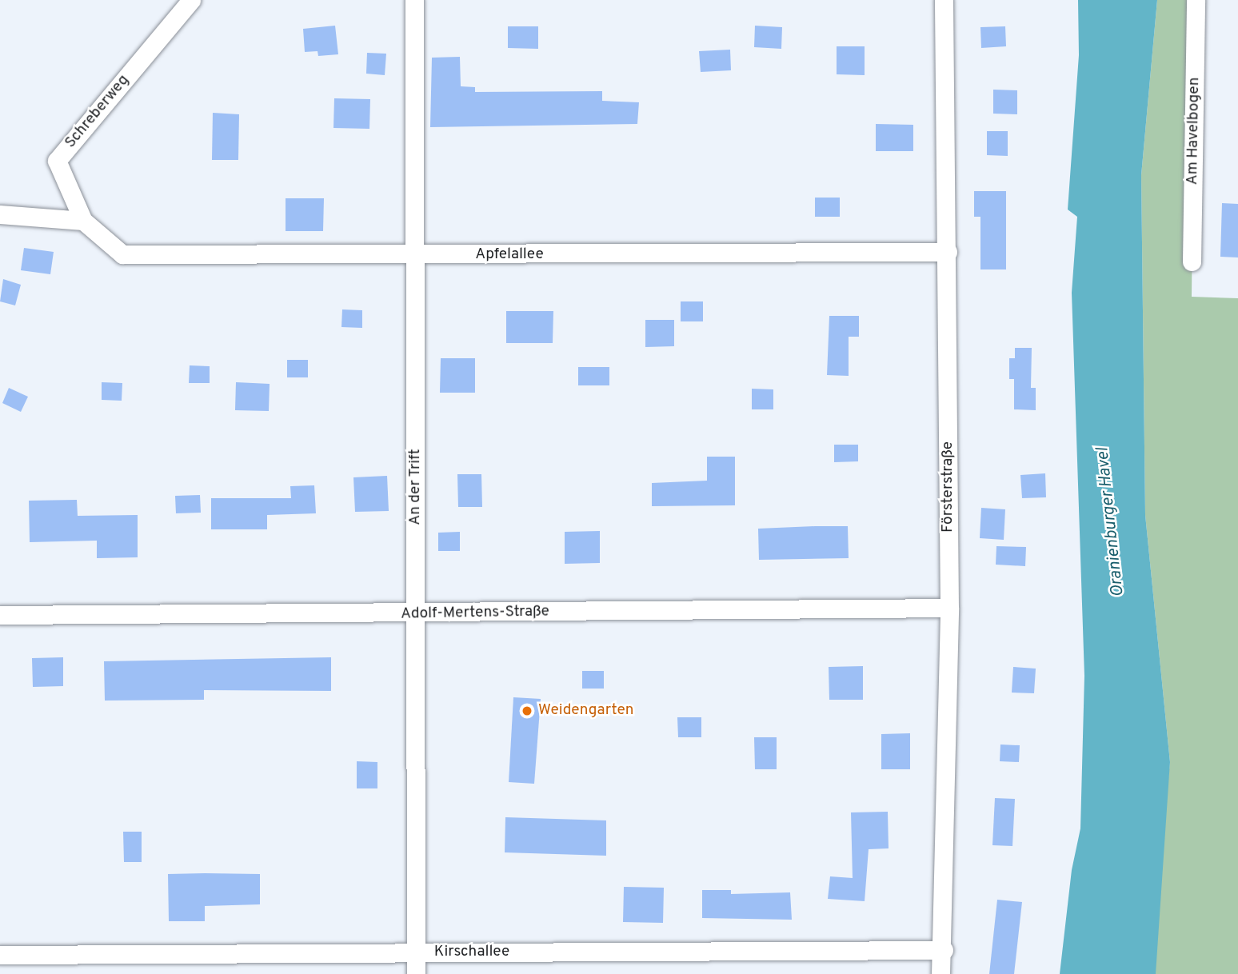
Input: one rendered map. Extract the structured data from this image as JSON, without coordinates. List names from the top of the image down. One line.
{"streets":{"street":["Schreberweg","Am Havelbogen","Apfelallee","An der Trift","Försterstraße","Adolf-Mertens-Straße","Kirschallee"]},"crossings":[["Schreberweg","Apfelallee"],["Apfelallee","An der Trift"],["Apfelallee","Försterstraße"],["An der Trift","Adolf-Mertens-Straße"],["An der Trift","Kirschallee"],["Försterstraße","Adolf-Mertens-Straße"],["Försterstraße","Kirschallee"]],"water":["Oranienburger Havel"],"places":["Weidengarten"]}
